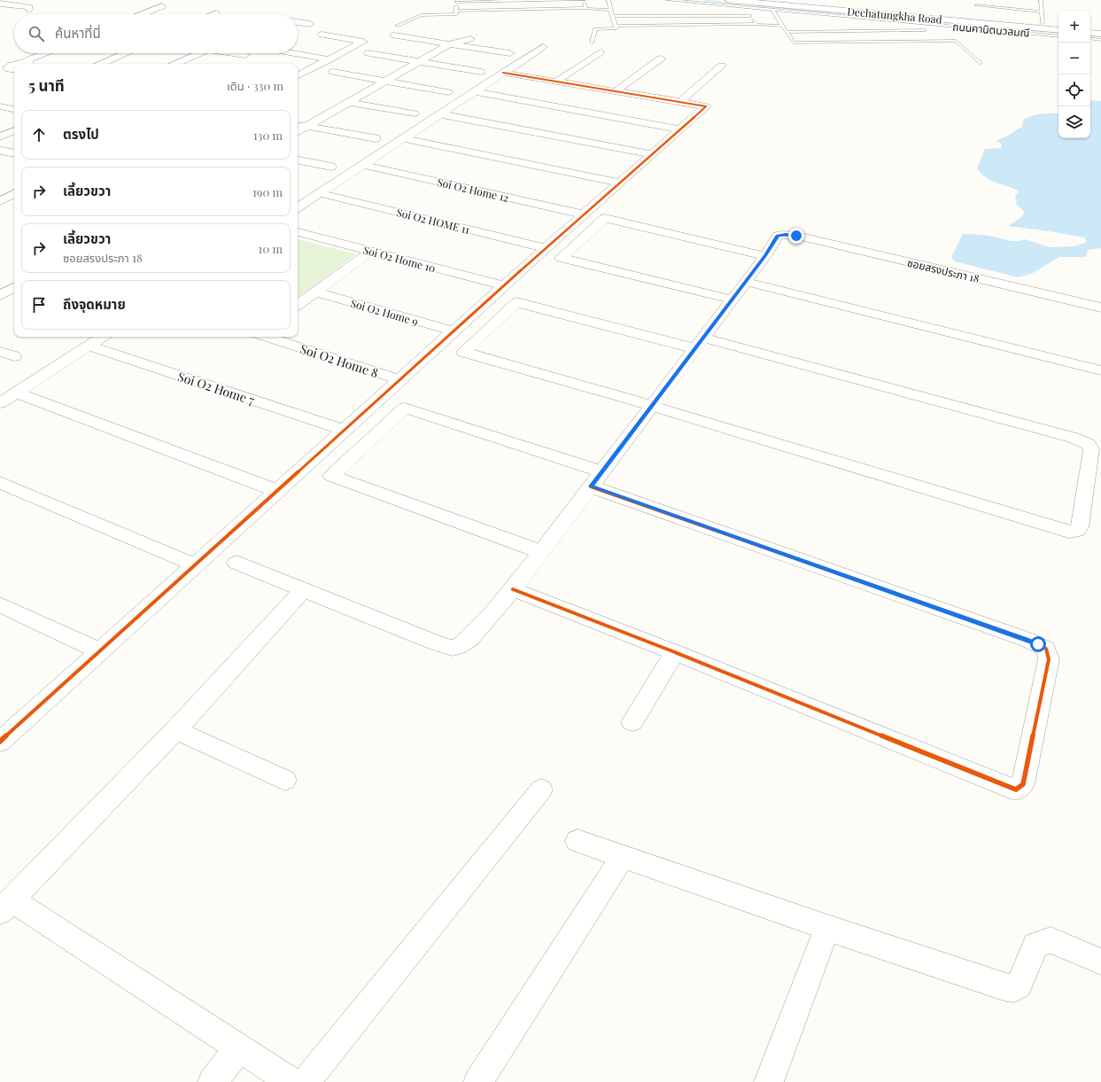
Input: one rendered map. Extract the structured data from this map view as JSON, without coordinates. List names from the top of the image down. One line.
{"streets":{"street":["Dechatungkha Road","Soi O2 Home 12","Soi O2 HOME 11","Soi O2 Home 10","ซอยสรงประภา 18","Soi O2 Home 9","Soi O2 Home 8","Soi O2 Home 7"],"lane":["ถนนคานิตนวลมณี"]},"crossings":[["Dechatungkha Road","ถนนคานิตนวลมณี"]],"page":{"map_buttons":["+","−"],"search":"ค้นหาที่นี่","heading":["5 นาที","เดิน · 330 m"],"list":[["ตรงไป","130 m"],["เลี้ยวขวา","190 m"],["เลี้ยวขวา","ซอยสรงประภา 18","10 m"],"ถึงจุดหมาย"]}}
